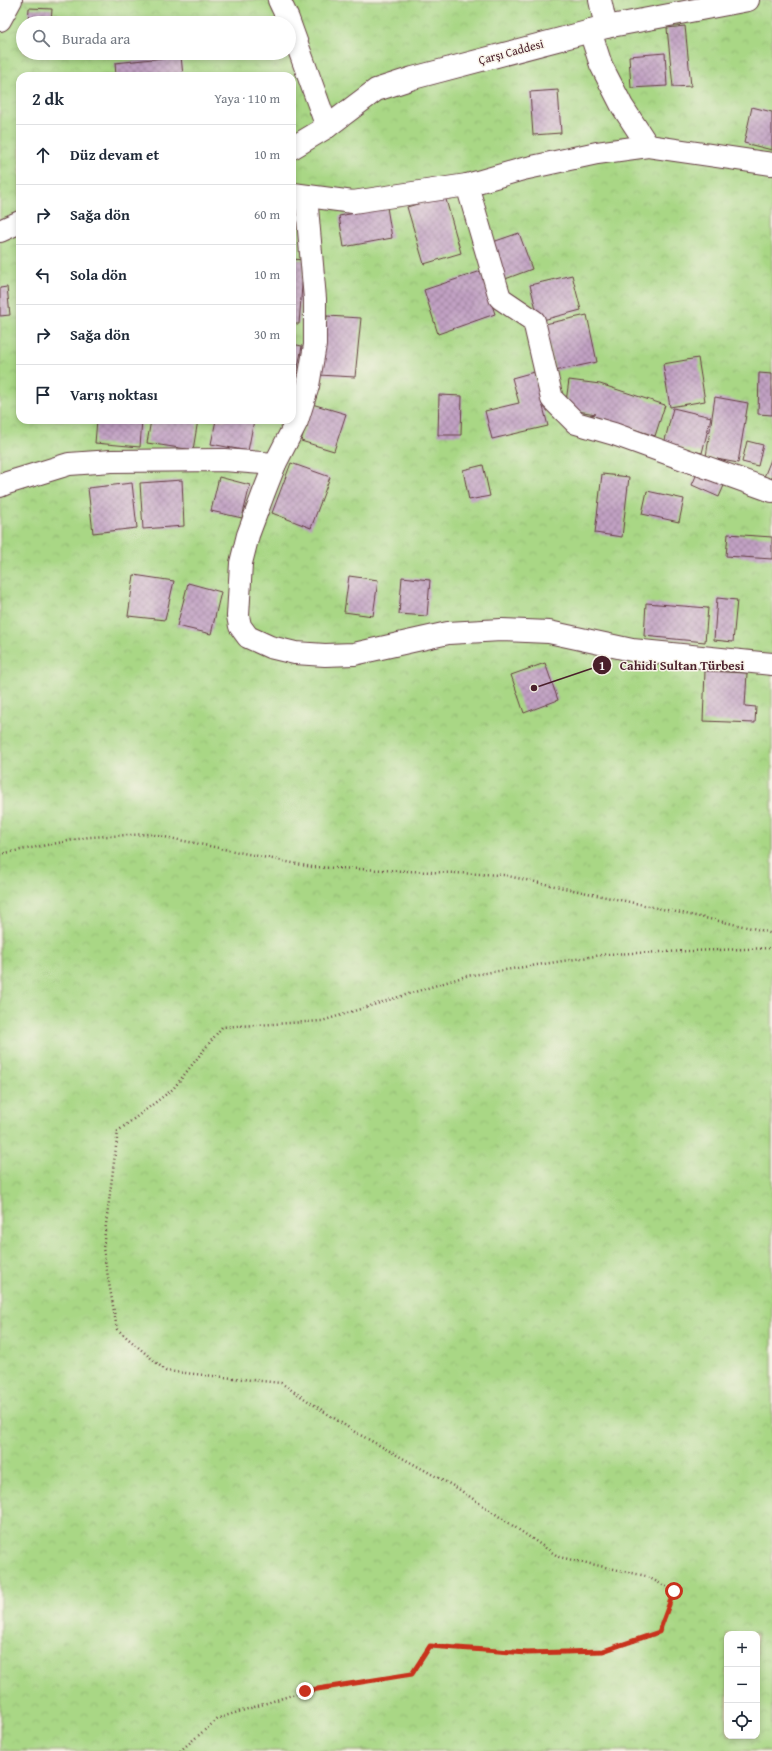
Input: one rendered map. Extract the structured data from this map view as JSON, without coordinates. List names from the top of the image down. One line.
{"streets":{"street":["Çarşı Caddesi"]},"places":["Cahidi Sultan Türbesi"],"page":{"search":"Burada ara","heading":["2 dk","Yaya · 110 m"],"list":[["Düz devam et","10 m"],["Sağa dön","60 m"],["Sola dön","10 m"],["Sağa dön","30 m"],"Varış noktası"],"map_buttons":["+","−"]}}
